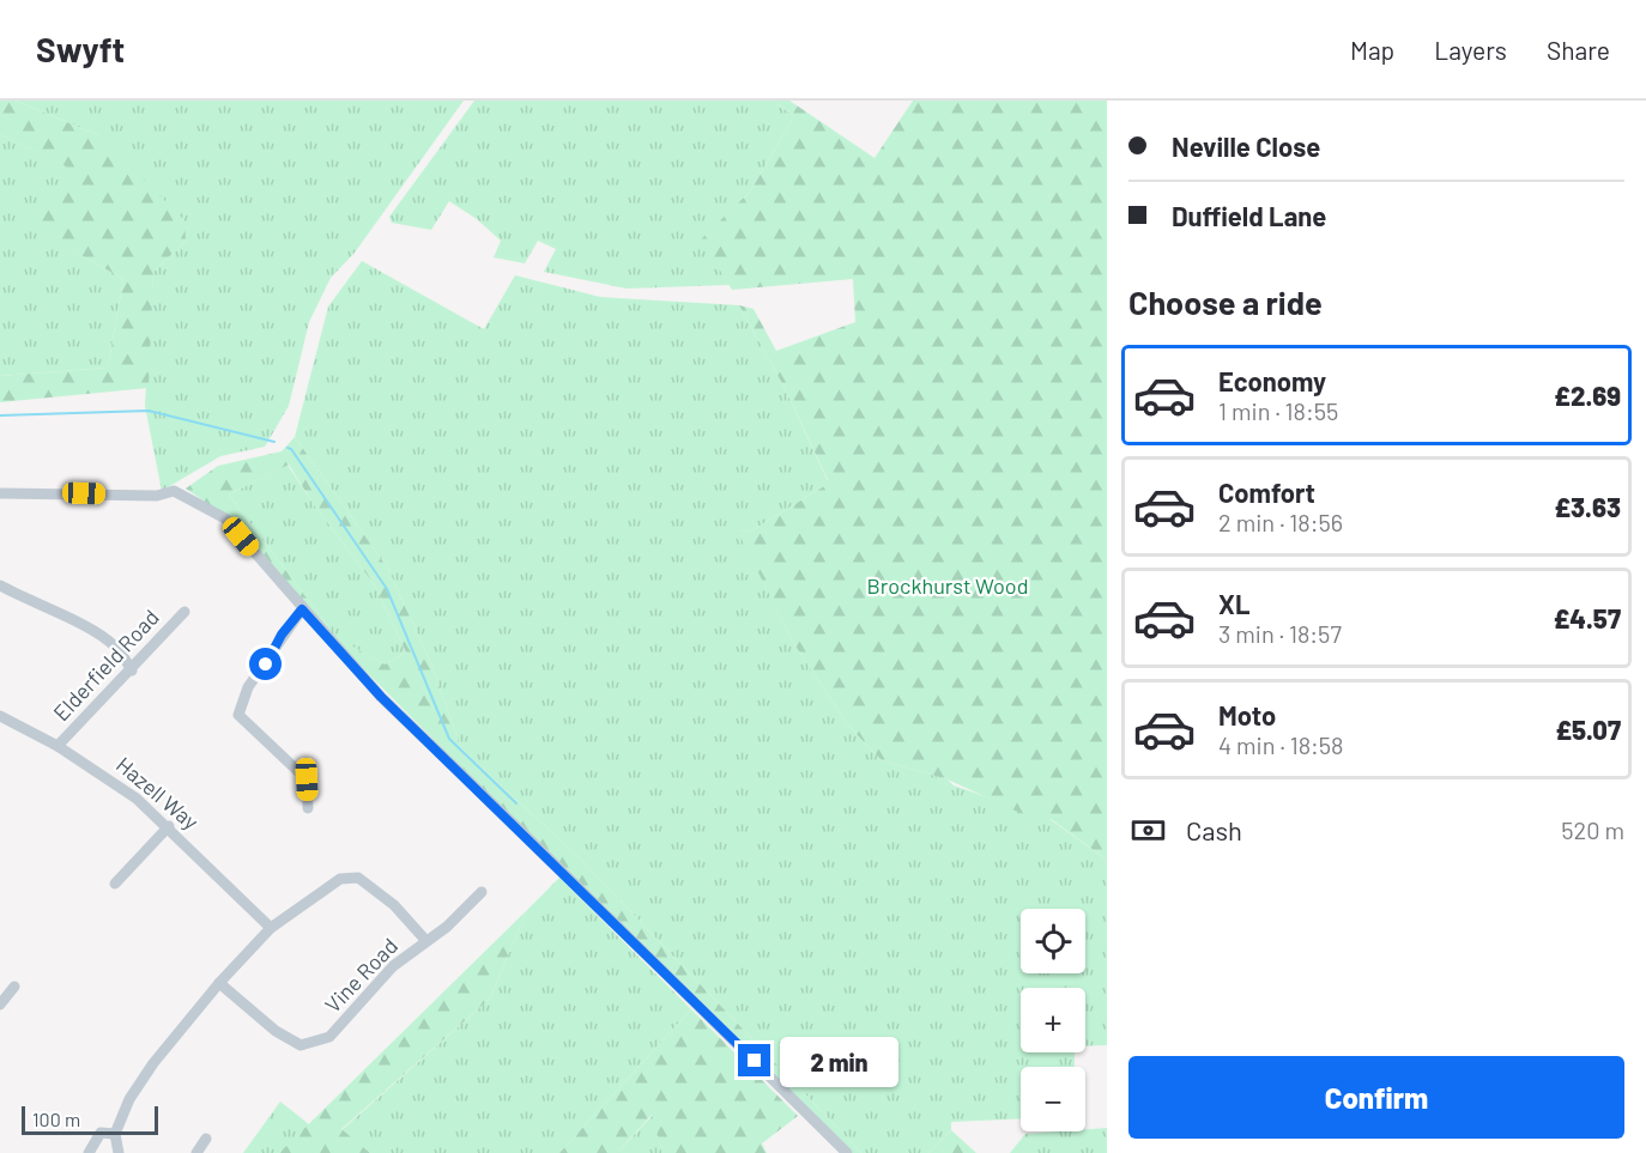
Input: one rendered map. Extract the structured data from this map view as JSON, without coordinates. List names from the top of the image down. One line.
{"streets":{"street":["Elderfield Road","Hazell Way","Vine Road"]},"crossings":[["Elderfield Road","Hazell Way"],["Hazell Way","Vine Road"]],"parks":["Brockhurst Wood"],"scale_bar":"100 m","page":{"header":"Swyft","nav":["Map","Layers","Share"],"banner":["Neville Close","Duffield Lane"],"heading":"Choose a ride","list":[{"name":"Economy","note":"1 min · 18:55","value":"£2.69"},{"name":"Comfort","note":"2 min · 18:56","value":"£3.63"},{"name":"XL","note":"3 min · 18:57","value":"£4.57"},{"name":"Moto","note":"4 min · 18:58","value":"£5.07"}],"pay":["Cash","520 m"],"map_buttons":["+","−"],"bubble":"2 min","buttons":"Confirm","scale":"100 m"}}
